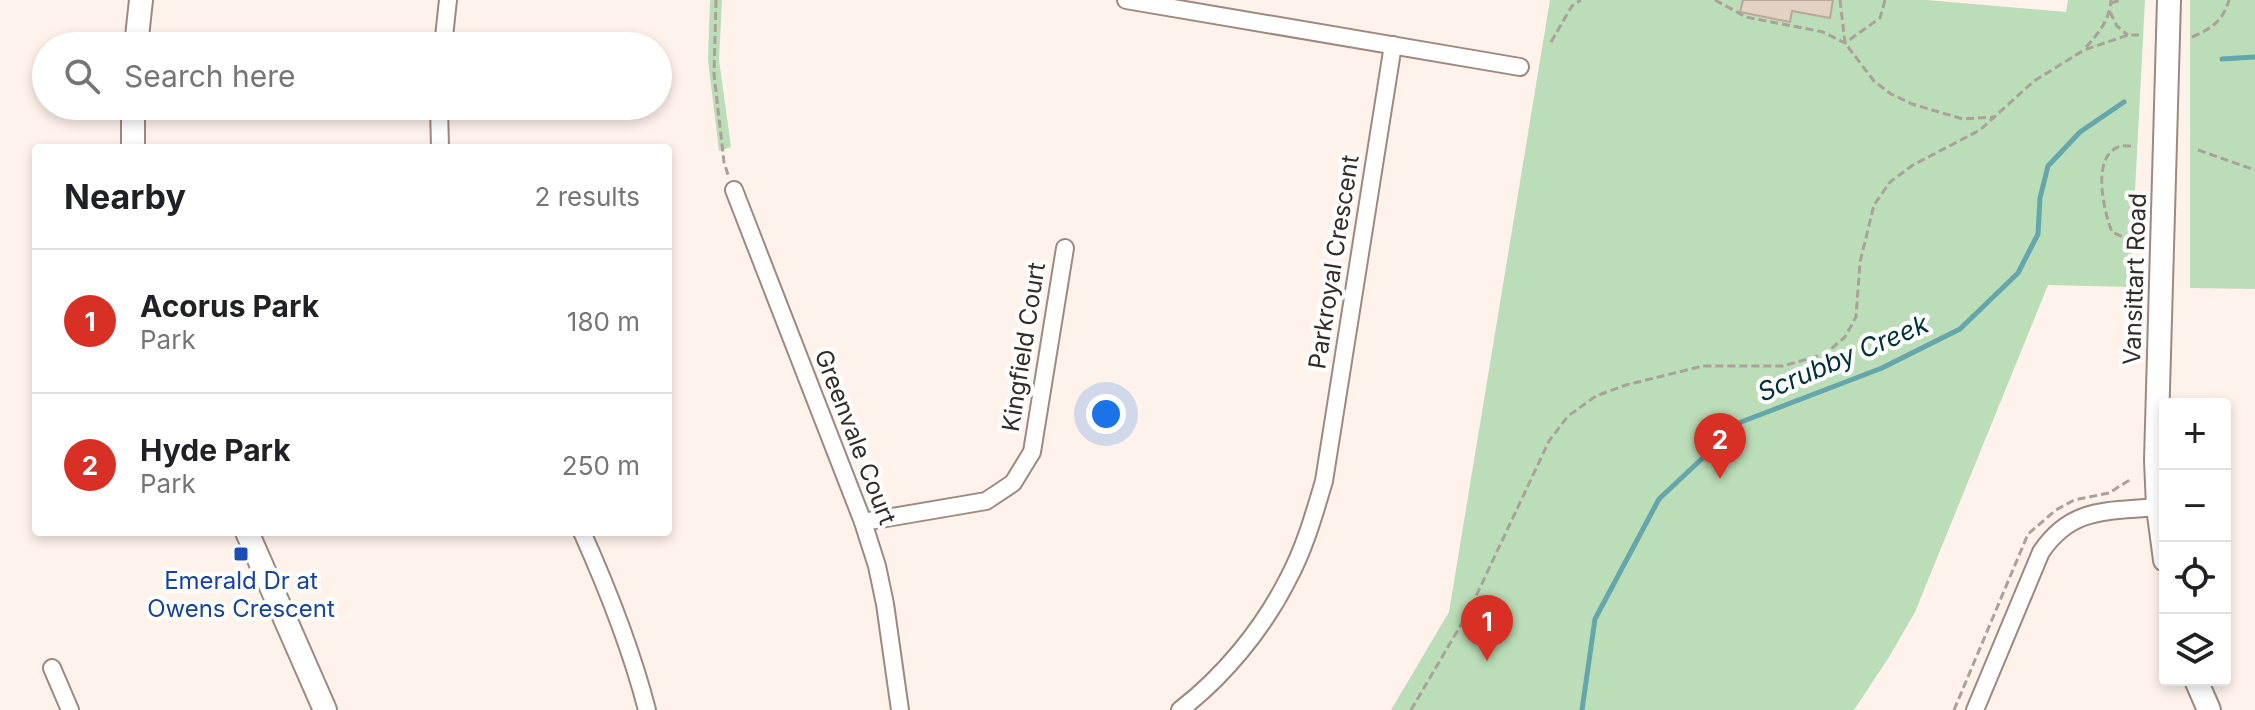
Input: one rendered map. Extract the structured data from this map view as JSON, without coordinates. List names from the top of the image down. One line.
{"streets":{"street":["Parkroyal Crescent","Vansittart Road","Kingfield Court","Greenvale Court"]},"crossings":[["Kingfield Court","Greenvale Court"]],"water":["Scrubby Creek"],"places":{"transit":["Emerald Dr at Owens Crescent"]},"page":{"search":"Search here","heading":["Nearby","2 results"],"list":[{"mark":"1","name":"Acorus Park","note":"Park","value":"180 m"},{"mark":"2","name":"Hyde Park","note":"Park","value":"250 m"}],"map_buttons":["+","−"],"pins":["2","1"]}}
